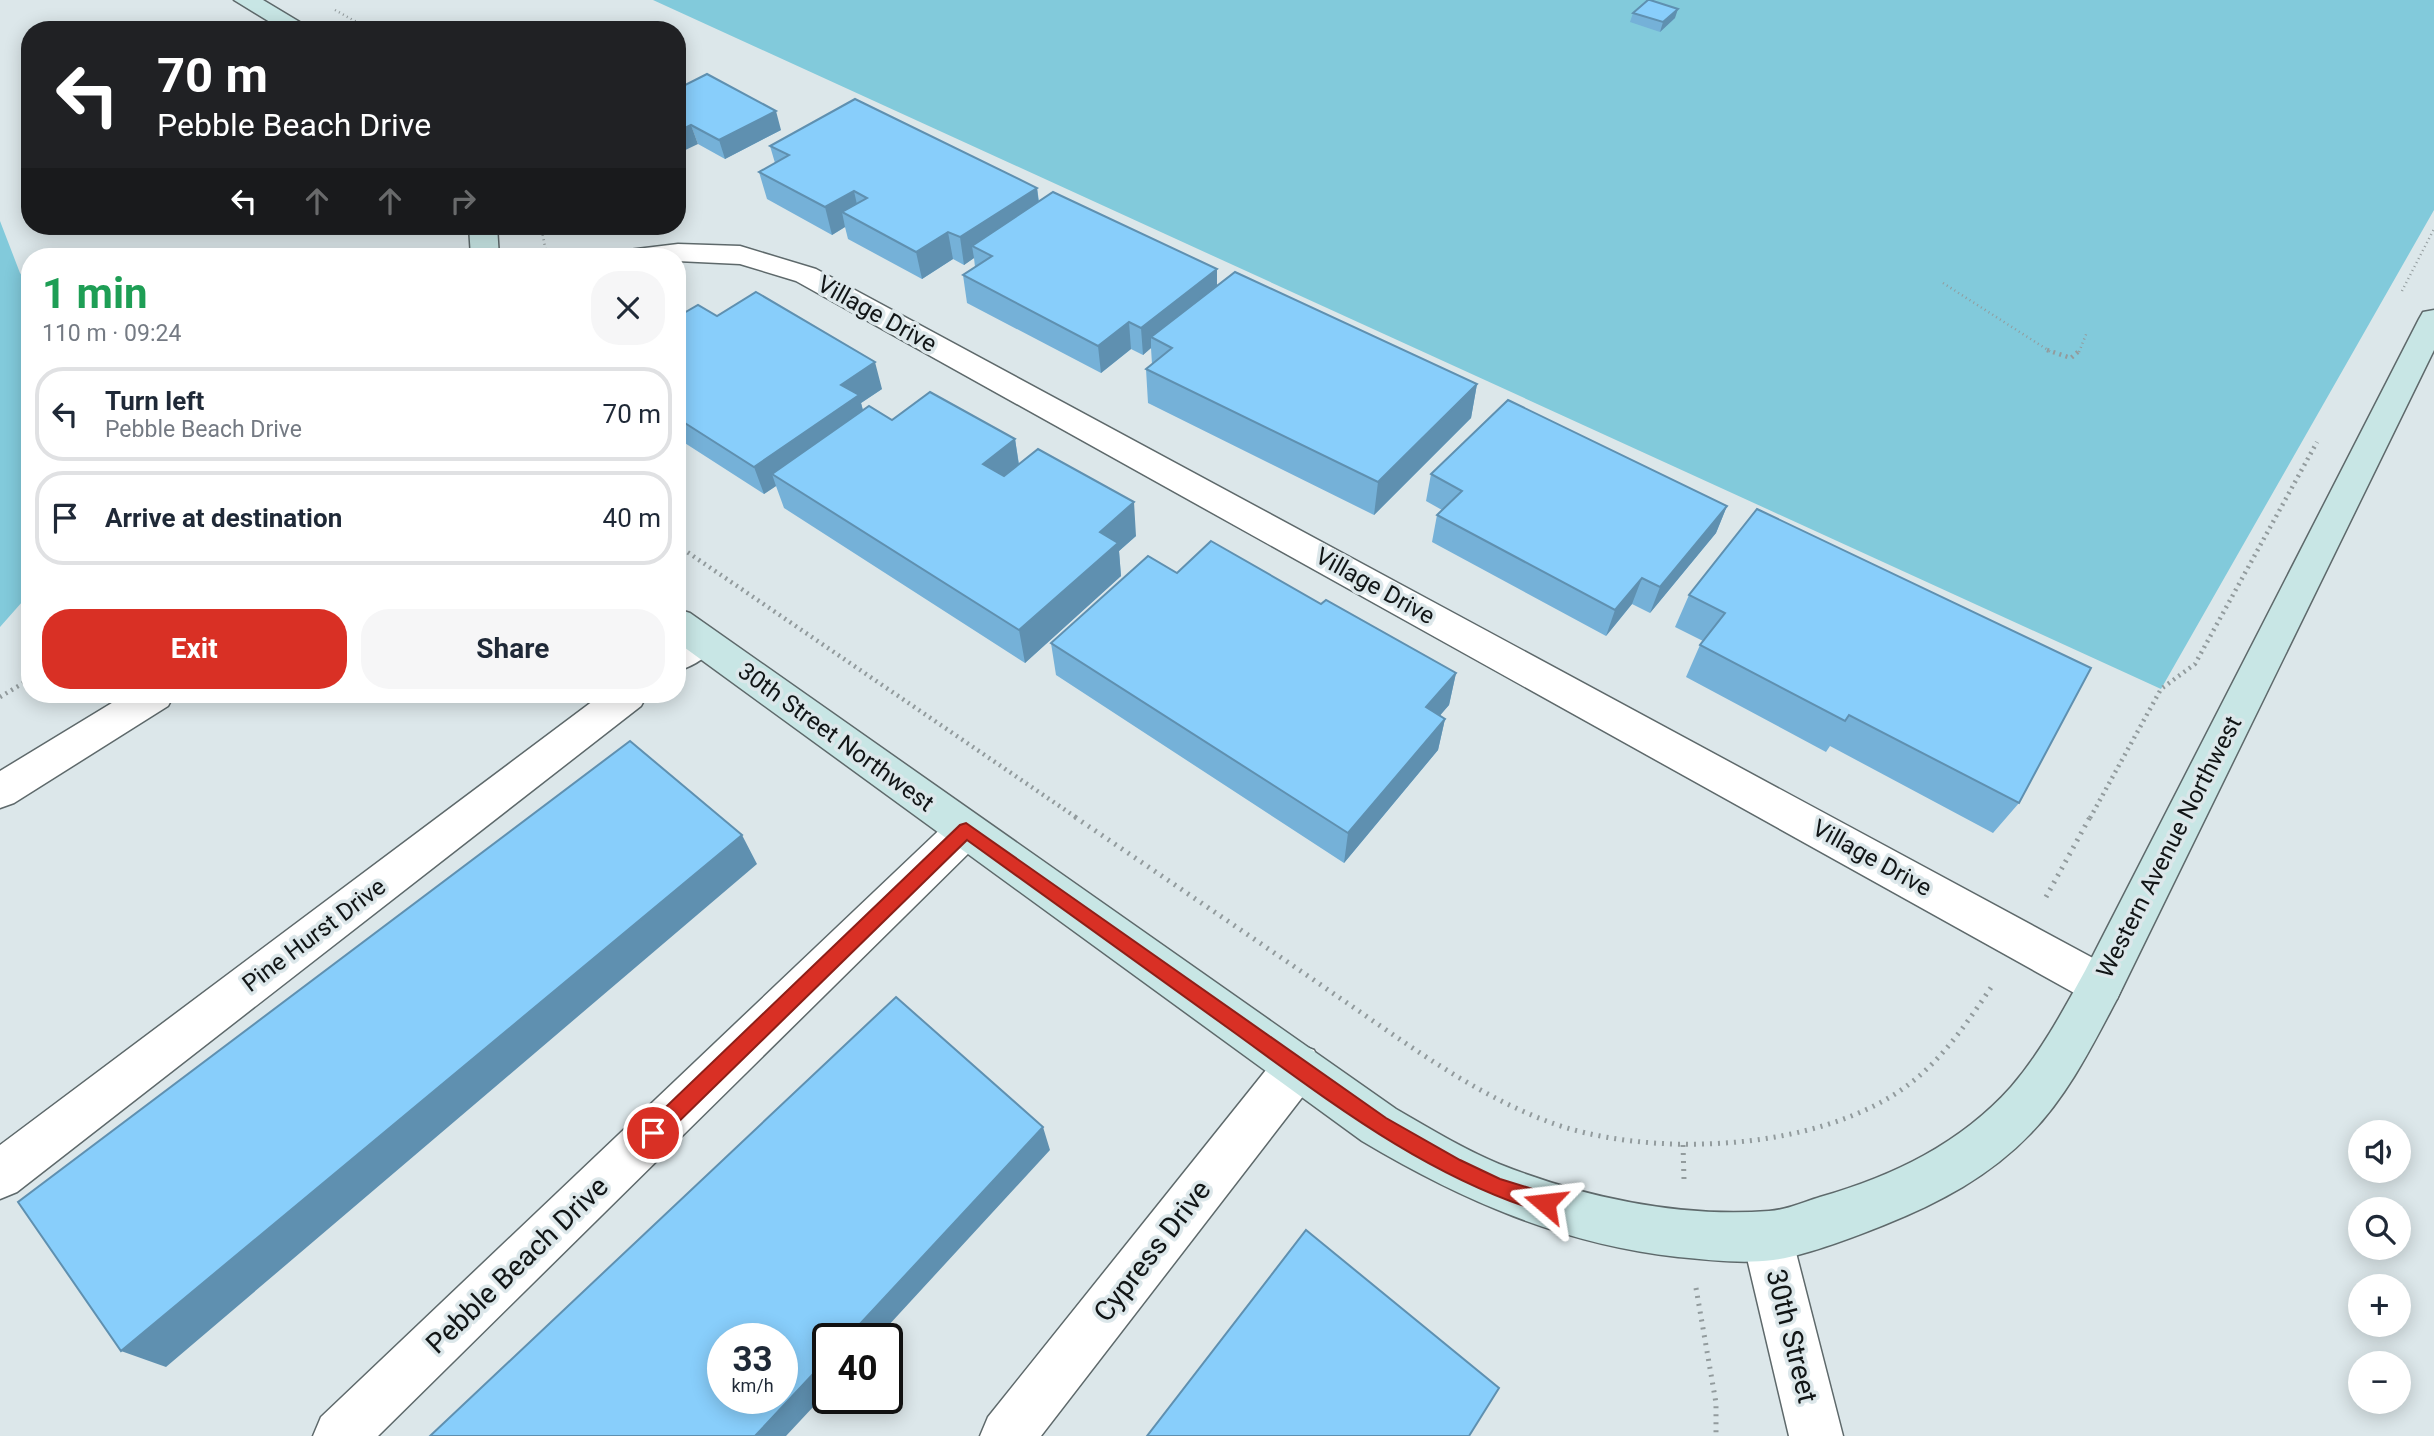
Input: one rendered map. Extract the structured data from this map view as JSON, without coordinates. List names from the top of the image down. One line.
{"streets":{"street":["Village Drive","30th Street Northwest","Western Avenue Northwest","Pine Hurst Drive","Cypress Drive","Pebble Beach Drive","30th Street"]},"crossings":[["Village Drive","Western Avenue Northwest"],["30th Street Northwest","Western Avenue Northwest"],["30th Street Northwest","Cypress Drive"],["30th Street Northwest","Pebble Beach Drive"],["30th Street Northwest","30th Street"],["Western Avenue Northwest","30th Street"]],"page":{"turn":["70 m","Pebble Beach Drive"],"heading":["1 min","110 m · 09:24"],"list":[{"name":"Turn left","note":"Pebble Beach Drive","value":"70 m"},{"name":"Arrive at destination","value":"40 m"}],"buttons":["Exit","Share"],"map_buttons":["+","−"],"speed":"33 km/h","limit":"40"}}
